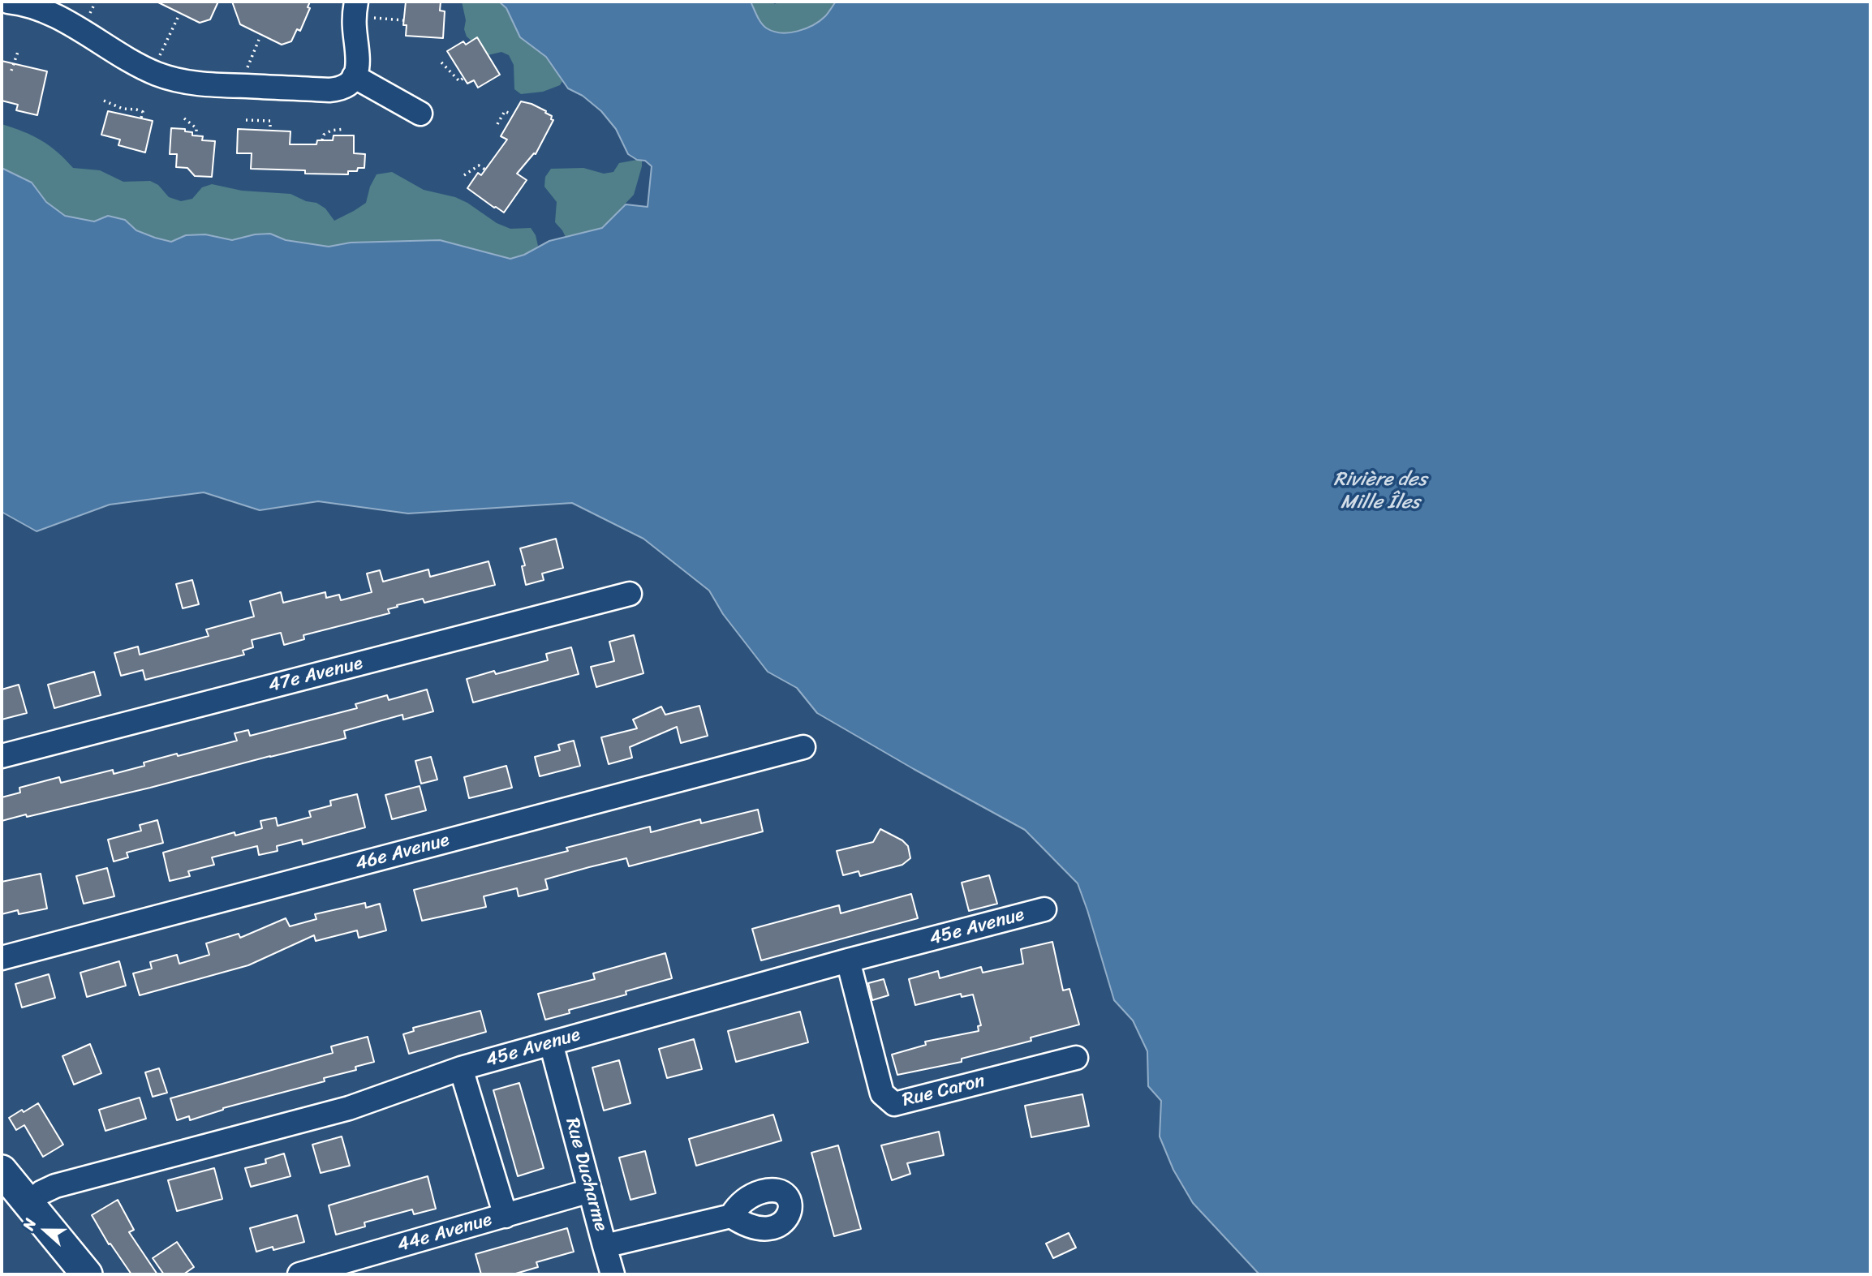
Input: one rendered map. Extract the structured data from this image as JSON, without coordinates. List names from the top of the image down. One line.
{"streets":{"street":["47e Avenue","46e Avenue","45e Avenue","Rue Caron","Rue Ducharme","44e Avenue"]},"crossings":[["45e Avenue","Rue Caron"],["45e Avenue","Rue Ducharme"],["Rue Ducharme","44e Avenue"]],"water":["Rivière des Mille Îles"],"north":"left"}
